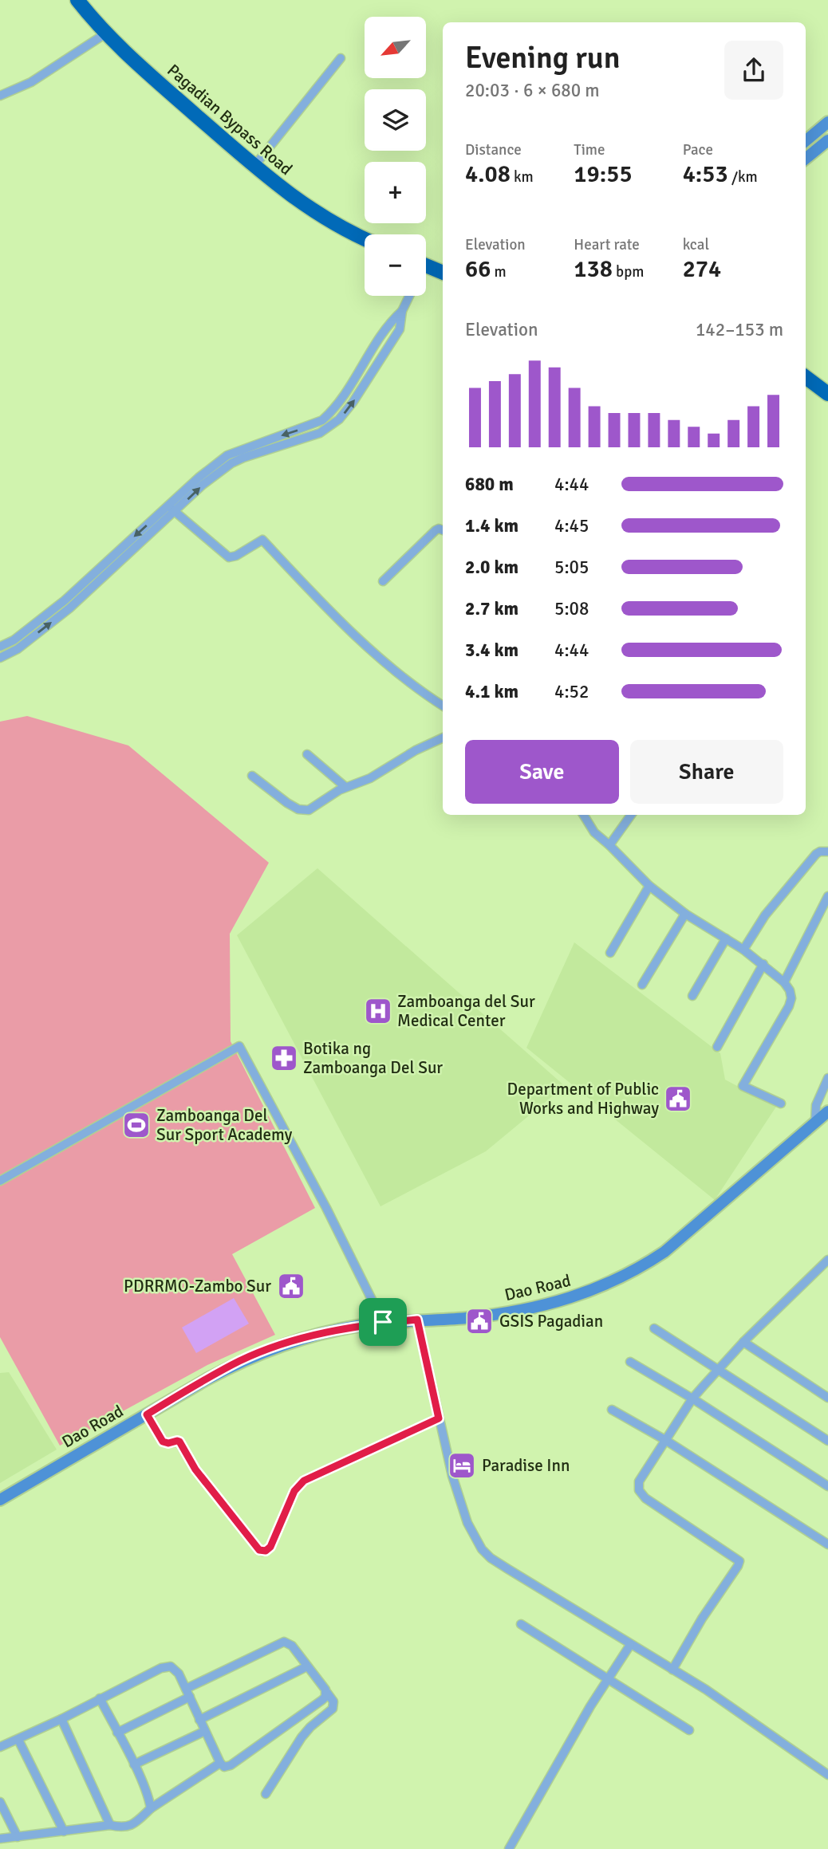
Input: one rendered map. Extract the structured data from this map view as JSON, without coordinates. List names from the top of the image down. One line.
{"streets":{"highway":["Pagadian Bypass Road"],"street":["Dao Road"]},"places":{"hospital":["Zamboanga del Sur Medical Center"],"pharmacy":["Botika ng Zamboanga Del Sur"],"public building":["Department of Public Works and Highway","PDRRMO-Zambo Sur","GSIS Pagadian"],"sports":["Zamboanga Del Sur Sport Academy"],"hotel":["Paradise Inn"]},"north":"bottom left","page":{"map_buttons":["+","−"],"heading":["Evening run","20:03 · 6 × 680 m"],"stats":[["Distance","4.08 km"],["Time","19:55"],["Pace","4:53 /km"],["Elevation","66 m"],["Heart rate","138 bpm"],["kcal","274"]],"chart":["Elevation","142–153 m"],"list":[{"name":"680 m","note":"4:44"},{"name":"1.4 km","note":"4:45"},{"name":"2.0 km","note":"5:05"},{"name":"2.7 km","note":"5:08"},{"name":"3.4 km","note":"4:44"},{"name":"4.1 km","note":"4:52"}],"buttons":["Save","Share"]}}
